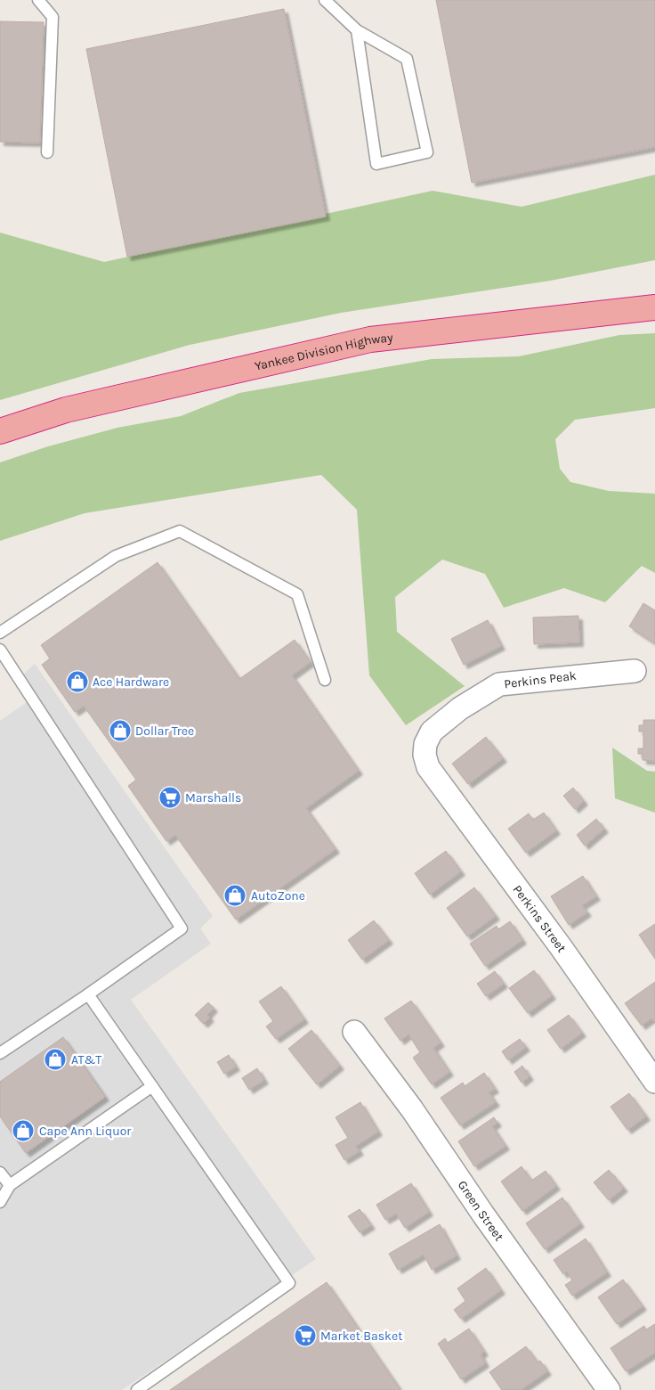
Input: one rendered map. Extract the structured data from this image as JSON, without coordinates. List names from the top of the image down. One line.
{"streets":{"highway":["Yankee Division Highway"],"street":["Perkins Peak","Perkins Street","Green Street"]},"crossings":[["Perkins Peak","Perkins Street"]],"places":{"shop":["Ace Hardware","Dollar Tree","AutoZone","AT&T","Cape Ann Liquor"],"supermarket":["Marshalls","Market Basket"]}}
